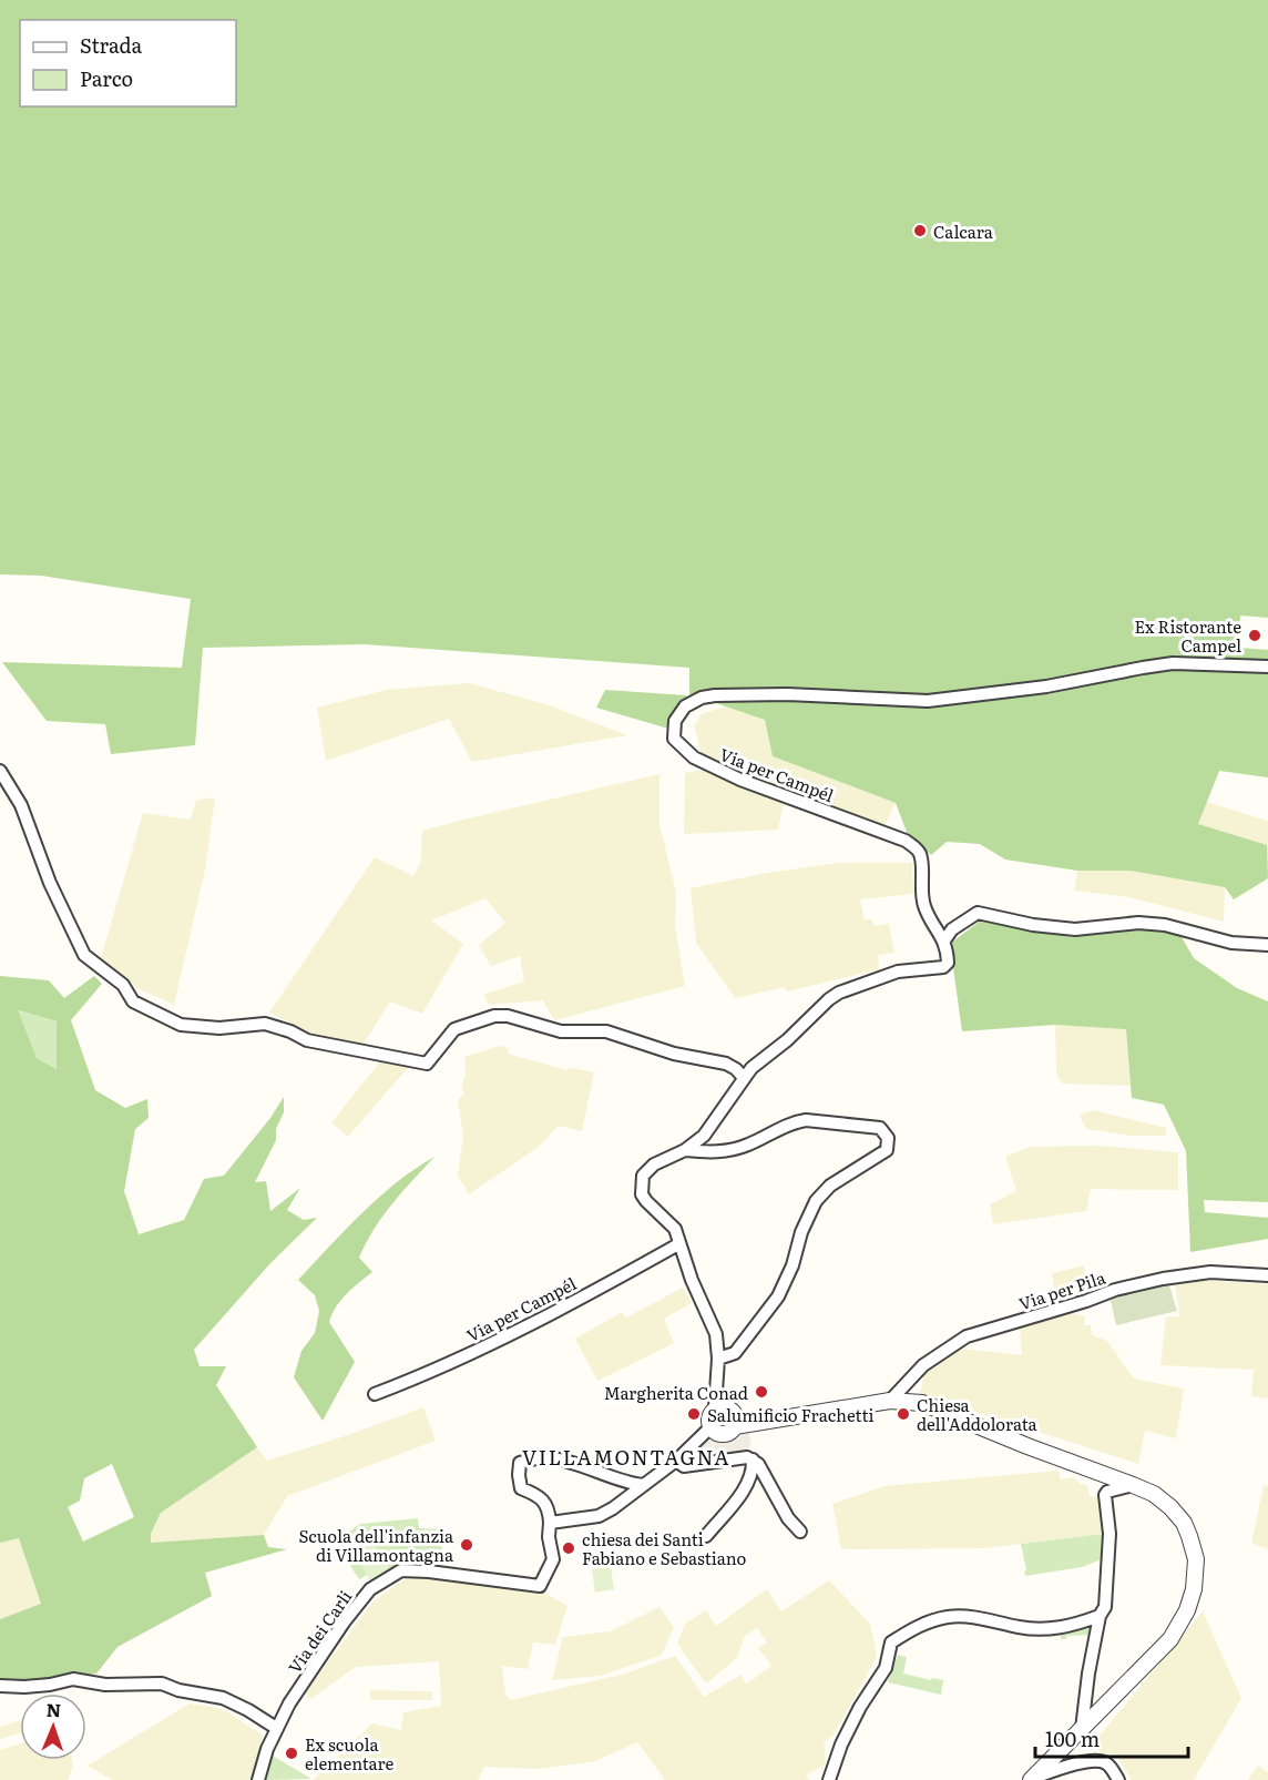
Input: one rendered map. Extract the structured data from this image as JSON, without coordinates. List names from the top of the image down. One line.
{"streets":{"street":["Via per Campél","Via per Pila","Via dei Carli"]},"districts":["VILLAMONTAGNA"],"places":["Calcara","Ex Ristorante Campel","Margherita Conad","Salumificio Frachetti","Chiesa dell'Addolorata","Scuola dell'infanzia di Villamontagna","chiesa dei Santi Fabiano e Sebastiano","Ex scuola elementare"],"legend":["Strada","Parco"],"scale_bar":"100 m","north":"top"}
